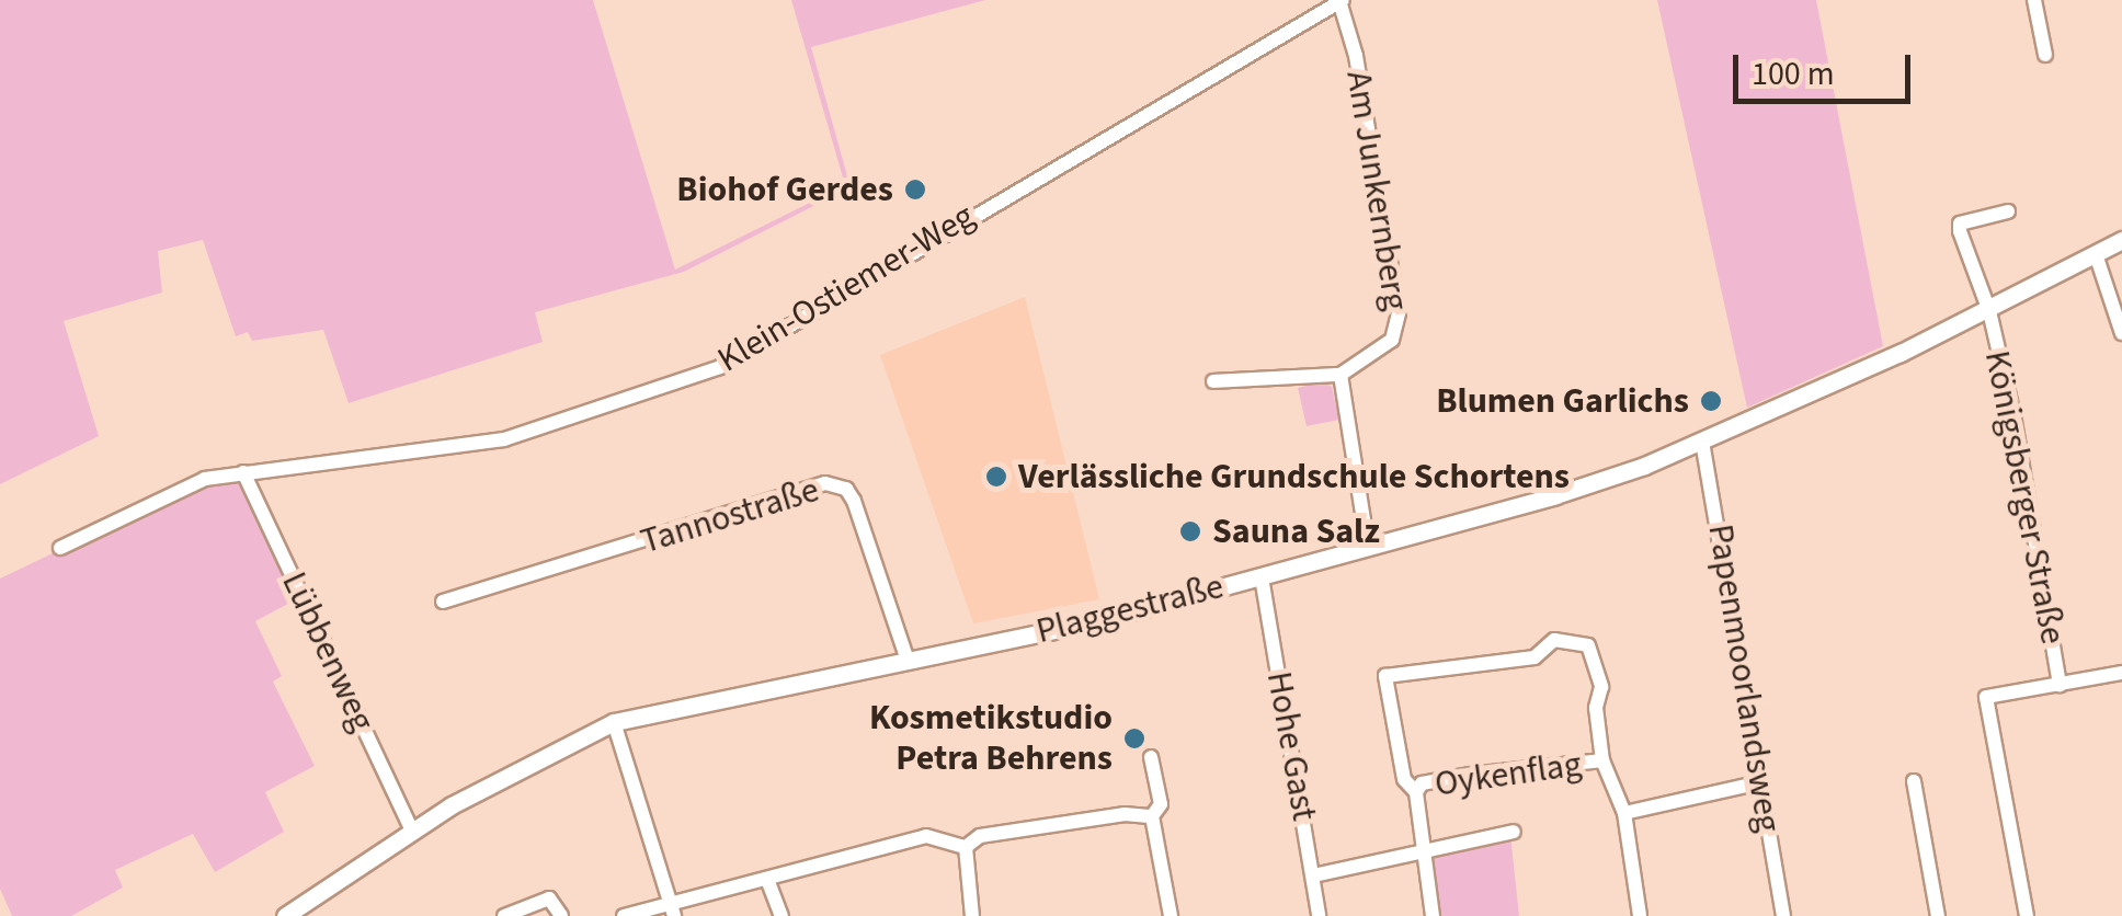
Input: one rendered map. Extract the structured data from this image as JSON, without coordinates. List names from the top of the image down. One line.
{"streets":{"street":["Am Junkernberg","Klein-Ostiemer-Weg","Königsberger Straße","Tannostraße","Plaggestraße","Lübbenweg","Papenmoorlandsweg","Hohe Gast","Oykenflag"]},"crossings":[["Am Junkernberg","Klein-Ostiemer-Weg"],["Klein-Ostiemer-Weg","Lübbenweg"],["Königsberger Straße","Plaggestraße"],["Tannostraße","Plaggestraße"],["Plaggestraße","Lübbenweg"],["Plaggestraße","Papenmoorlandsweg"],["Plaggestraße","Hohe Gast"]],"places":["Biohof Gerdes","Blumen Garlichs","Verlässliche Grundschule Schortens","Sauna Salz","Kosmetikstudio Petra Behrens"],"scale_bar":"100 m"}
